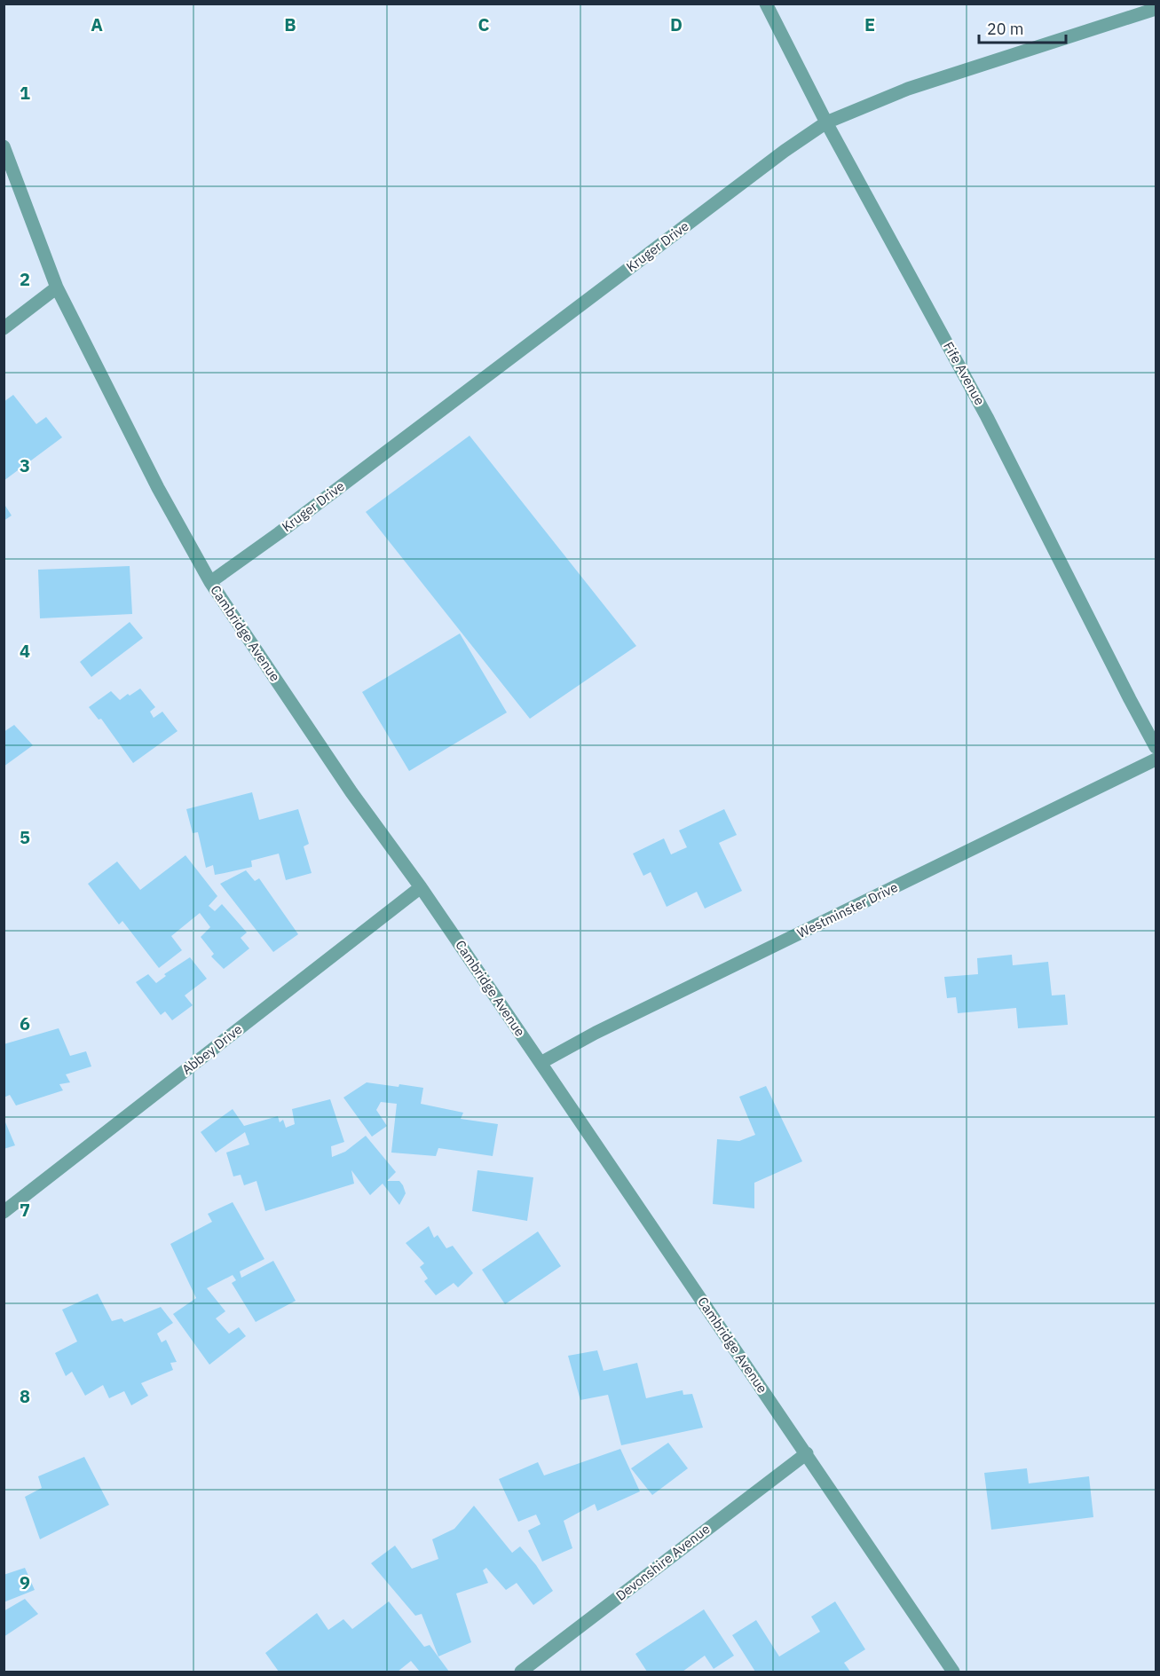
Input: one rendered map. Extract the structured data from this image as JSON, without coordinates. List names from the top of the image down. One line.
{"streets":{"street":["Kruger Drive","Fife Avenue","Cambridge Avenue","Westminster Drive","Abbey Drive","Devonshire Avenue"]},"crossings":[["Kruger Drive","Fife Avenue"],["Kruger Drive","Cambridge Avenue"],["Cambridge Avenue","Westminster Drive"],["Cambridge Avenue","Abbey Drive"],["Cambridge Avenue","Devonshire Avenue"]],"scale_bar":"20 m","grid":{"columns":["A","B","C","D","E"],"rows":["1","2","3","4","5","6","7","8","9"]}}
